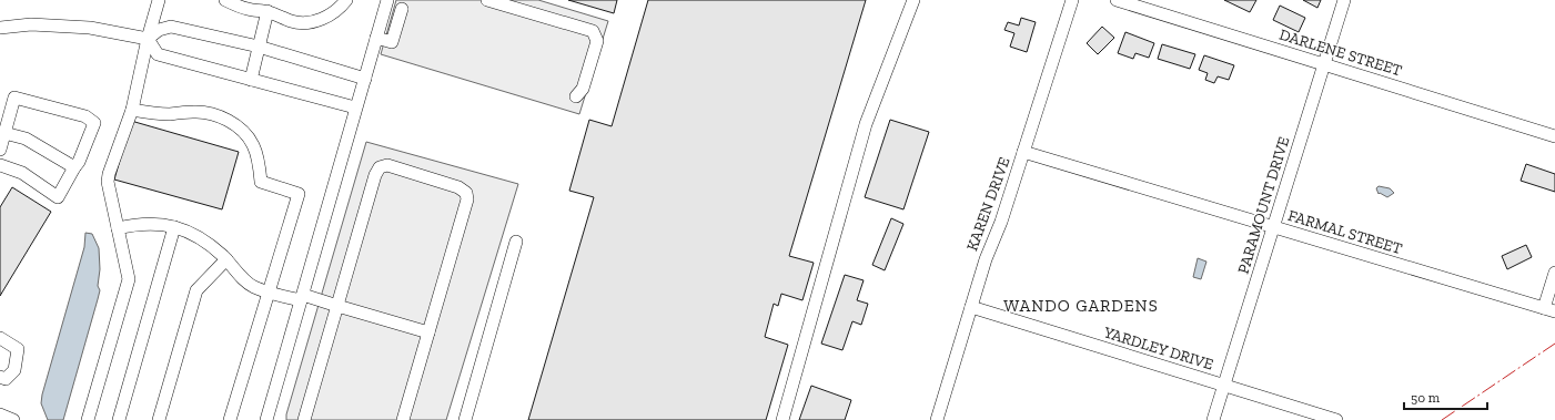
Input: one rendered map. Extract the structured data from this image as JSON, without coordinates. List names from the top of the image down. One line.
{"streets":{"street":["DARLENE STREET","KAREN DRIVE","PARAMOUNT DRIVE","FARMAL STREET","YARDLEY DRIVE"]},"crossings":[["DARLENE STREET","PARAMOUNT DRIVE"],["KAREN DRIVE","FARMAL STREET"],["KAREN DRIVE","YARDLEY DRIVE"],["PARAMOUNT DRIVE","FARMAL STREET"],["PARAMOUNT DRIVE","YARDLEY DRIVE"]],"districts":["WANDO GARDENS"],"scale_bar":"50 m"}
